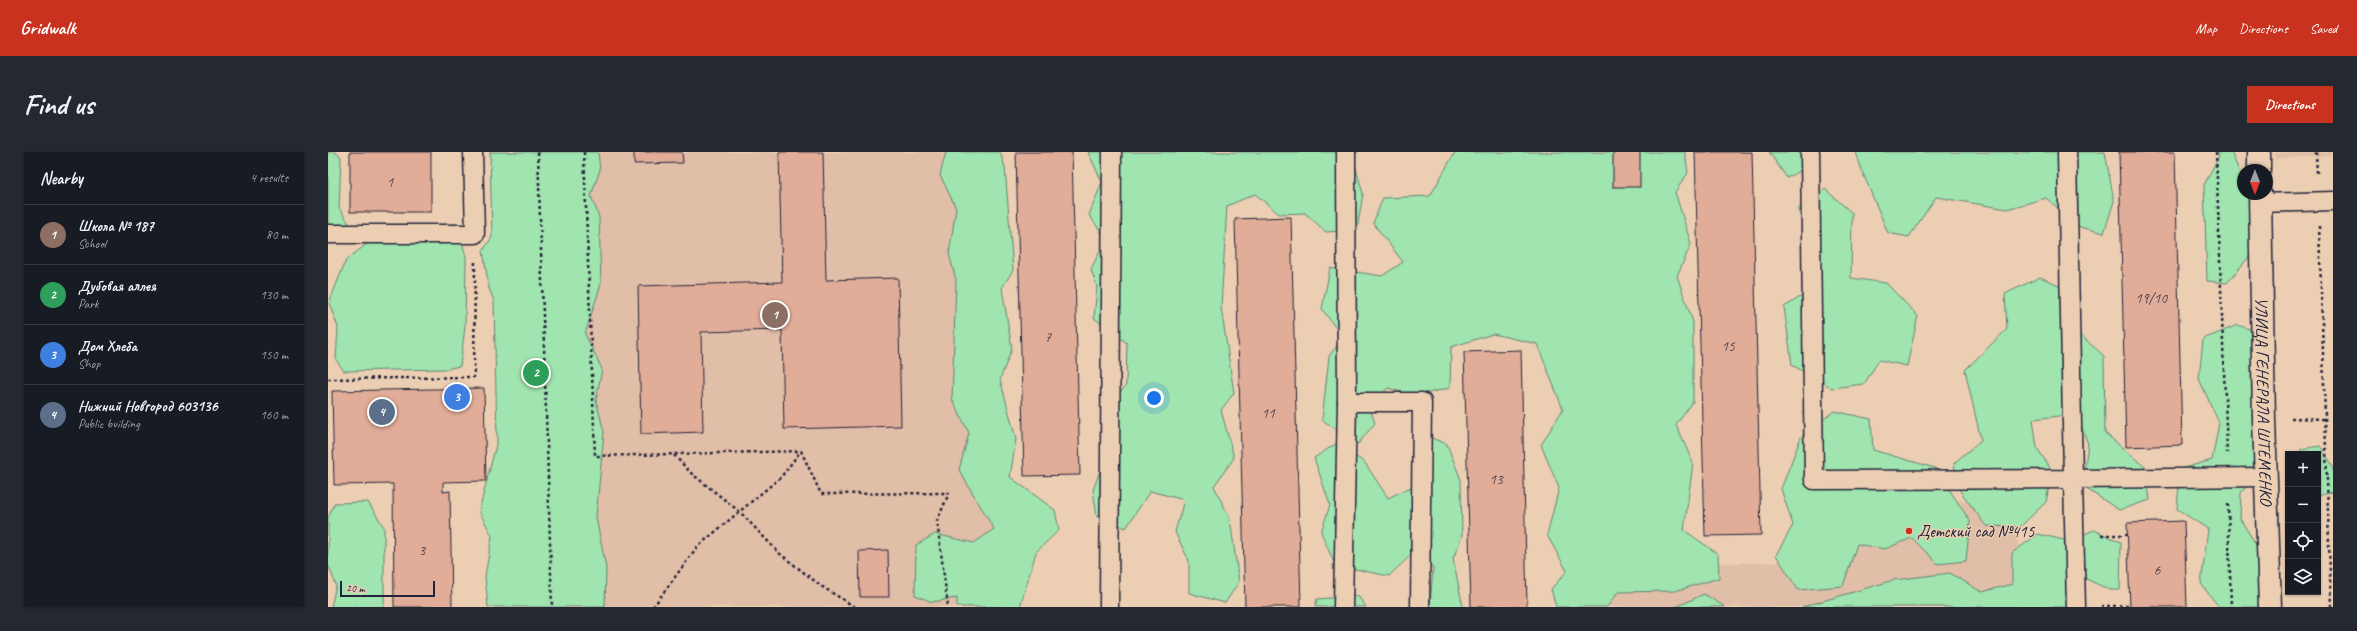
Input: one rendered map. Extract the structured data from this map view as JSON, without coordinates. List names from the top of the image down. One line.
{"streets":{"street":["УЛИЦА ГЕНЕРАЛА ШТЕМЕНКО"]},"places":["Детский сад №415"],"house_numbers":["1","19/10","7","15","11","13","3","6"],"scale_bar":"20 m","north":"bottom","page":{"header":"Gridwalk","nav":["Map","Directions","Saved"],"buttons":"Directions","title":"Find us","heading":["Nearby","4 results"],"list":[{"mark":"1","name":"Школа № 187","note":"School","value":"80 m"},{"mark":"2","name":"Дубовая аллея","note":"Park","value":"130 m"},{"mark":"3","name":"Дом Хлеба","note":"Shop","value":"150 m"},{"mark":"4","name":"Нижний Новгород 603136","note":"Public building","value":"160 m"}],"pins":["1","2","3","4"],"map_buttons":["+","−"],"scale":"20 m"}}
